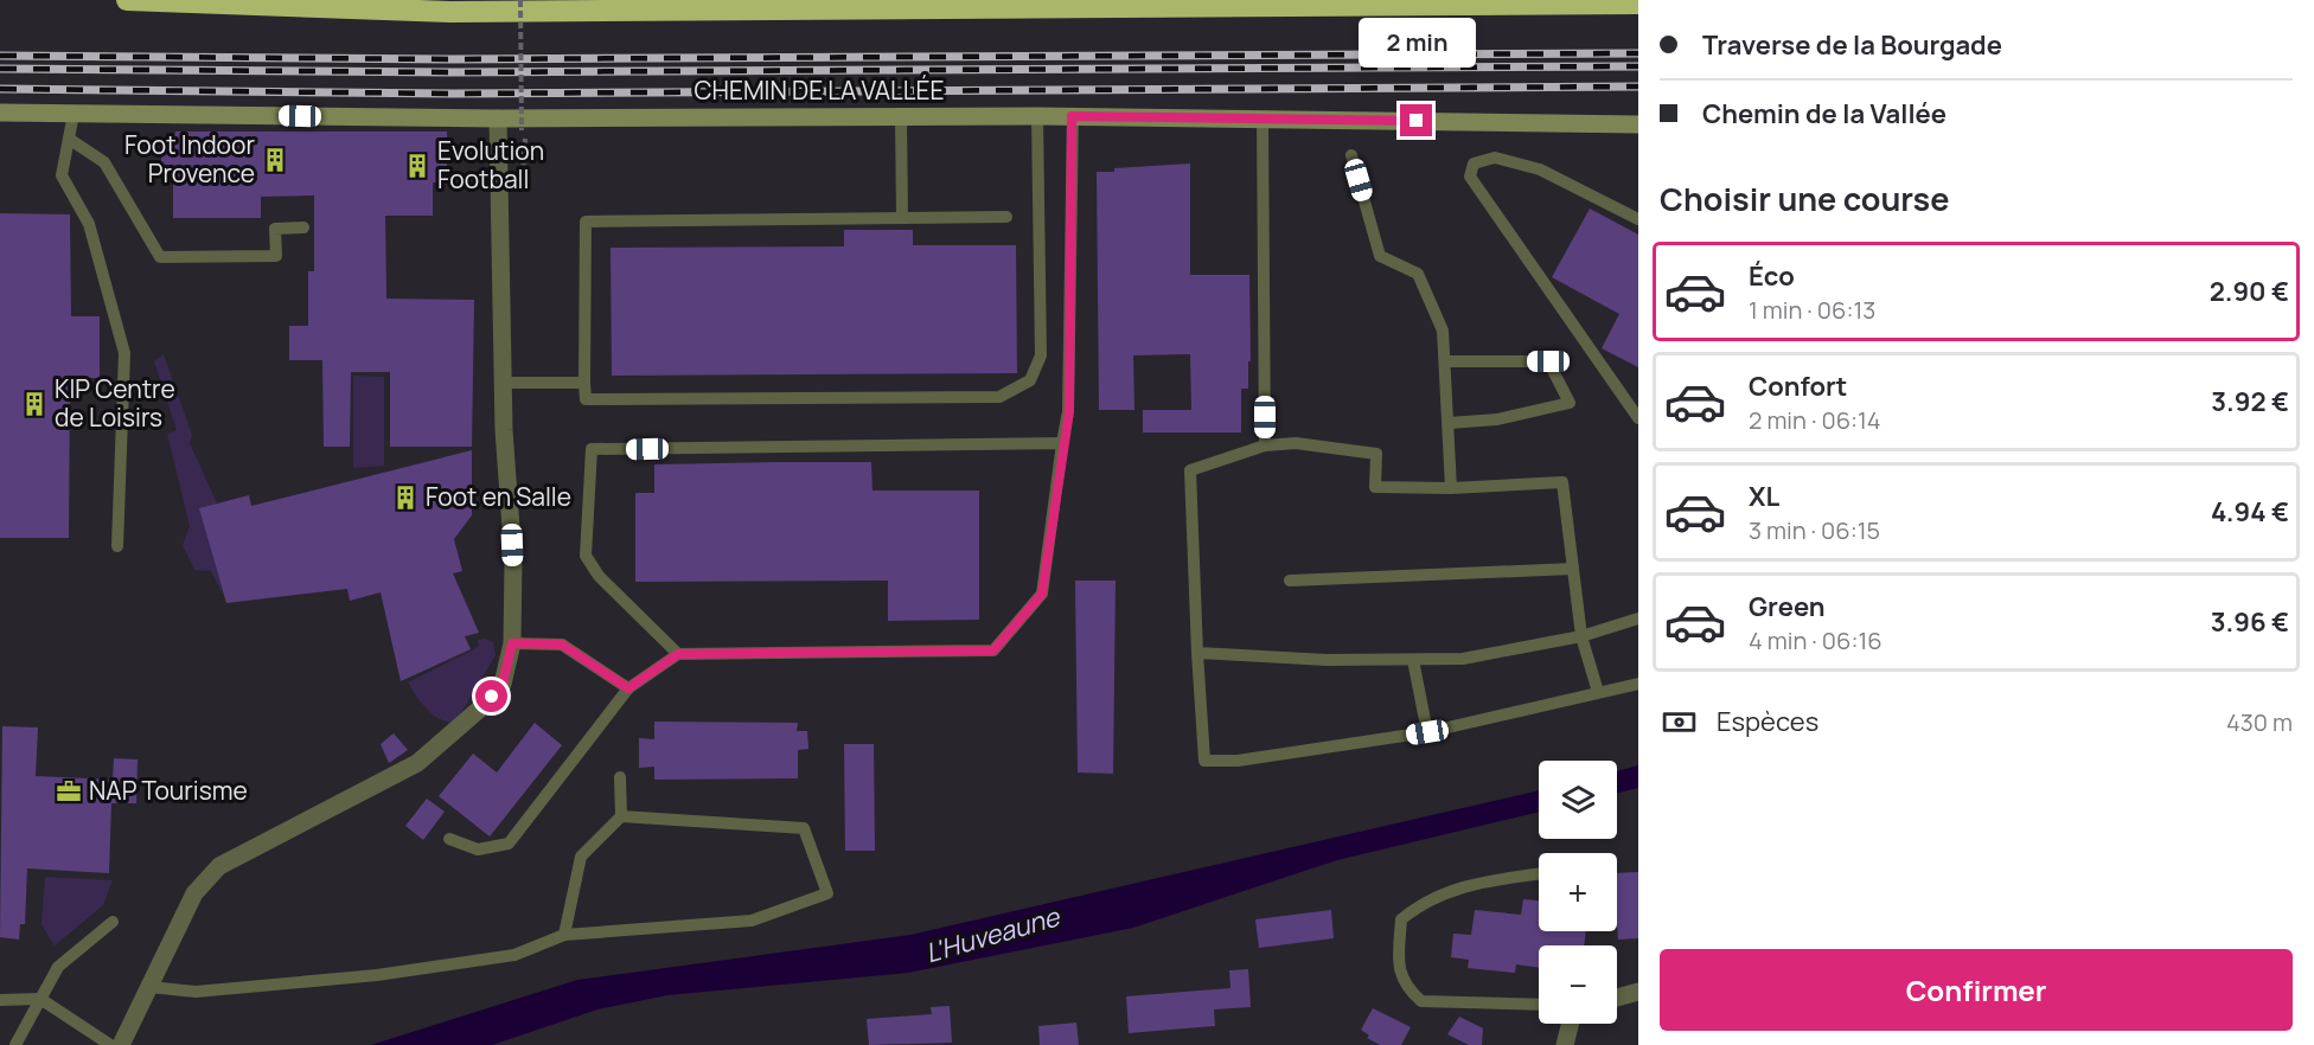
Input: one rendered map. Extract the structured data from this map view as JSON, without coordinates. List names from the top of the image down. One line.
{"streets":{"street":["CHEMIN DE LA VALLÉE"]},"water":["L'Huveaune"],"places":{"building":["Foot Indoor Provence","Evolution Football","KIP Centre de Loisirs","Foot en Salle"],"office":["NAP Tourisme"]},"page":{"banner":["Traverse de la Bourgade","Chemin de la Vallée"],"bubble":"2 min","heading":"Choisir une course","list":[{"name":"Éco","note":"1 min · 06:13","value":"2.90 €"},{"name":"Confort","note":"2 min · 06:14","value":"3.92 €"},{"name":"XL","note":"3 min · 06:15","value":"4.94 €"},{"name":"Green","note":"4 min · 06:16","value":"3.96 €"}],"pay":["Espèces","430 m"],"map_buttons":["+","−"],"buttons":"Confirmer"}}
